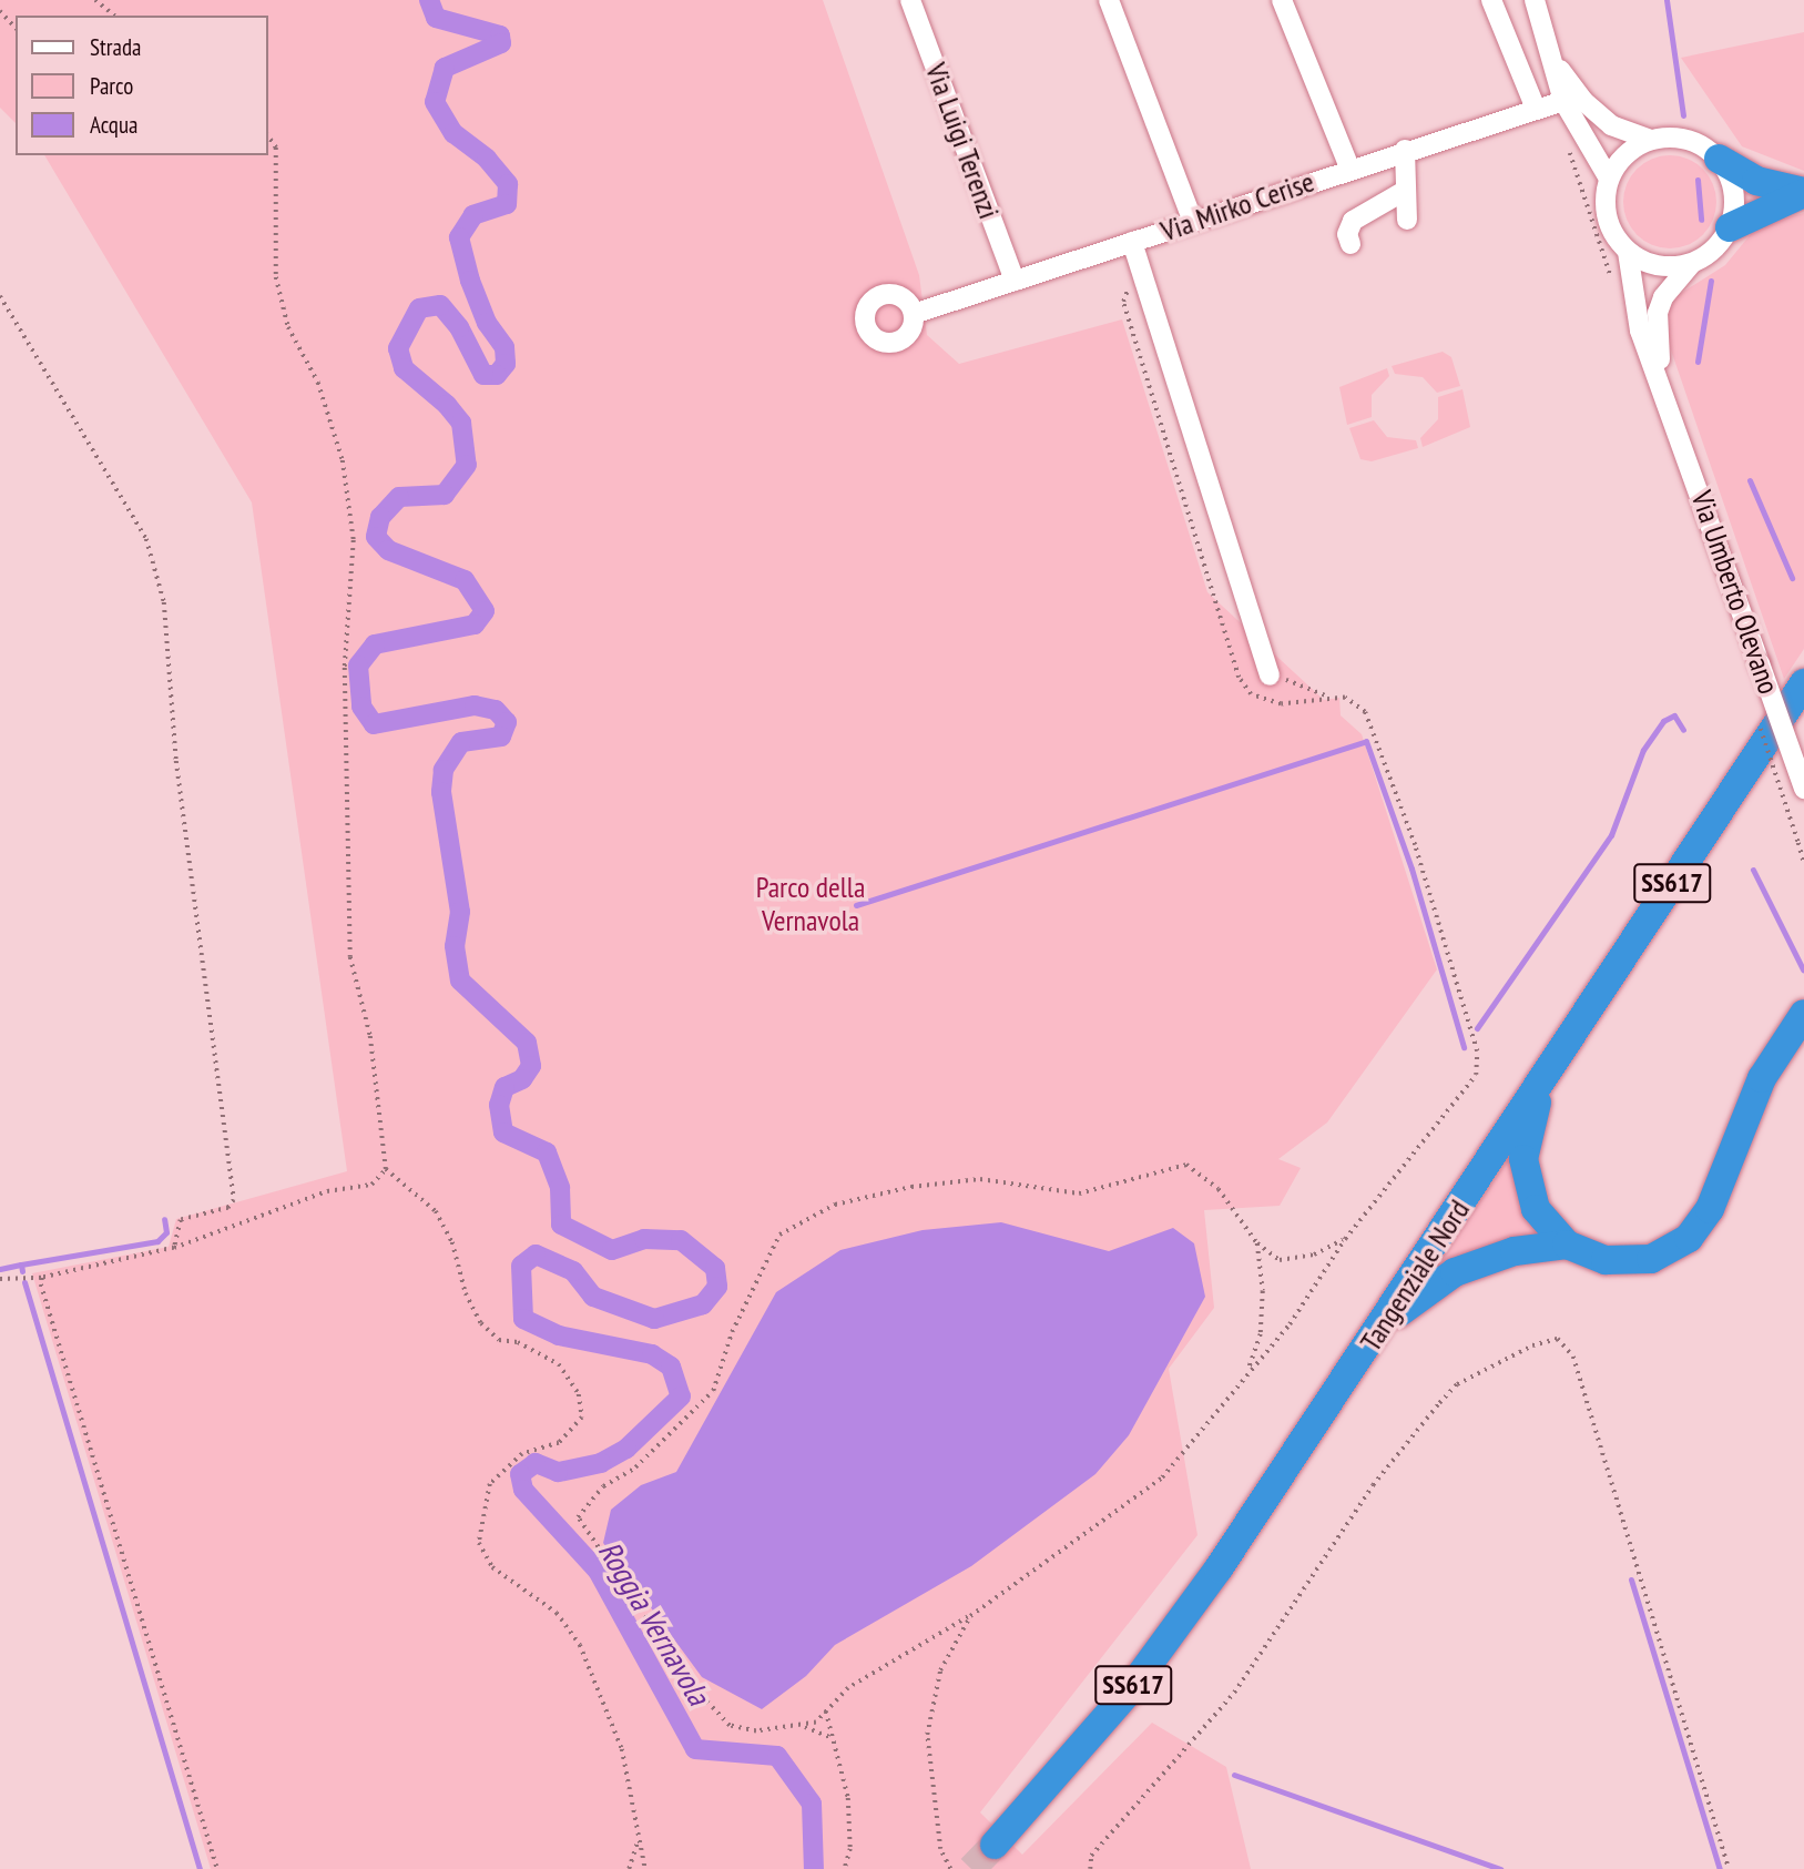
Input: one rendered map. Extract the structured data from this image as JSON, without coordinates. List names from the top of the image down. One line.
{"streets":{"highway":["SS617","Tangenziale Nord"],"street":["Via Luigi Terenzi","Via Mirko Cerise","Via Umberto Olevano"]},"crossings":[["Via Luigi Terenzi","Via Mirko Cerise"]],"water":["Roggia Vernavola"],"parks":["Parco della Vernavola"],"legend":["Strada","Parco","Acqua"]}
